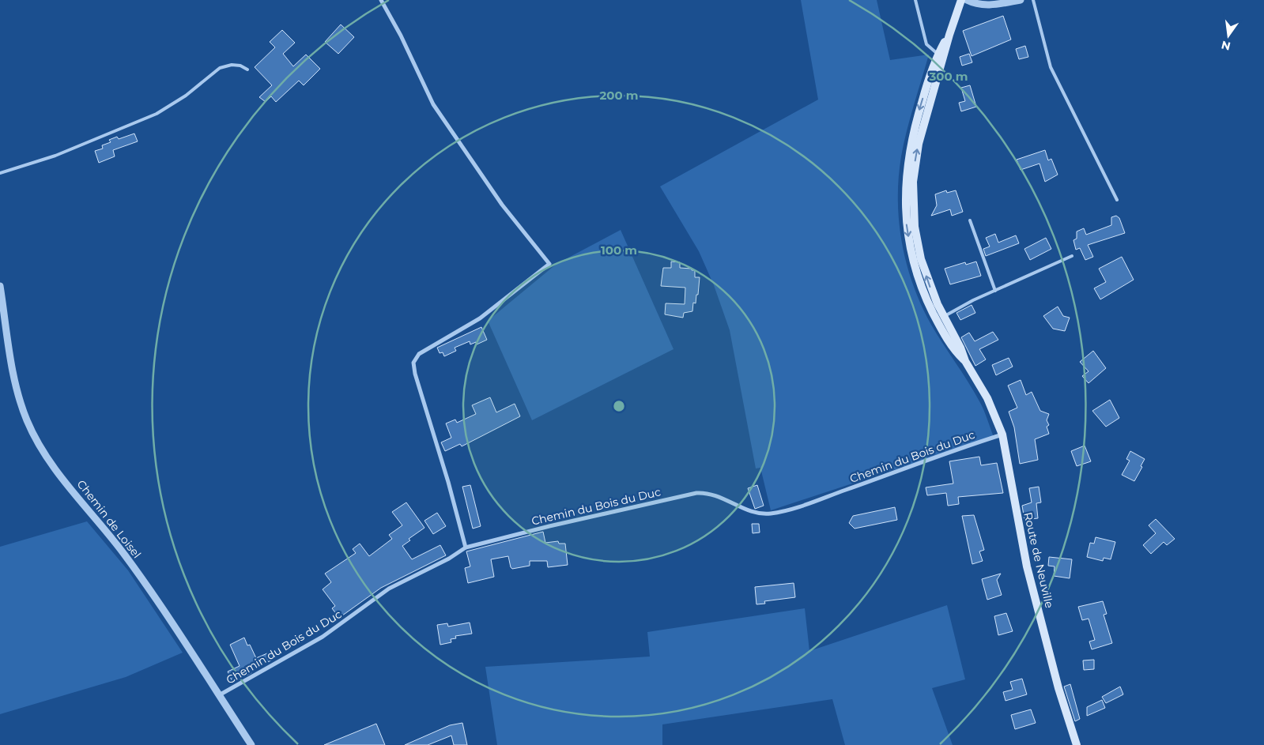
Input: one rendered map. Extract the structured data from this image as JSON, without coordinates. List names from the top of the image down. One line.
{"streets":{"main road":["Route de Neuville"],"street":["Chemin du Bois du Duc","Chemin de Loisel"]},"crossings":[["Chemin du Bois du Duc","Chemin de Loisel"],["Chemin du Bois du Duc","Route de Neuville"]],"north":"bottom","rings":["300 m","200 m","100 m"]}
